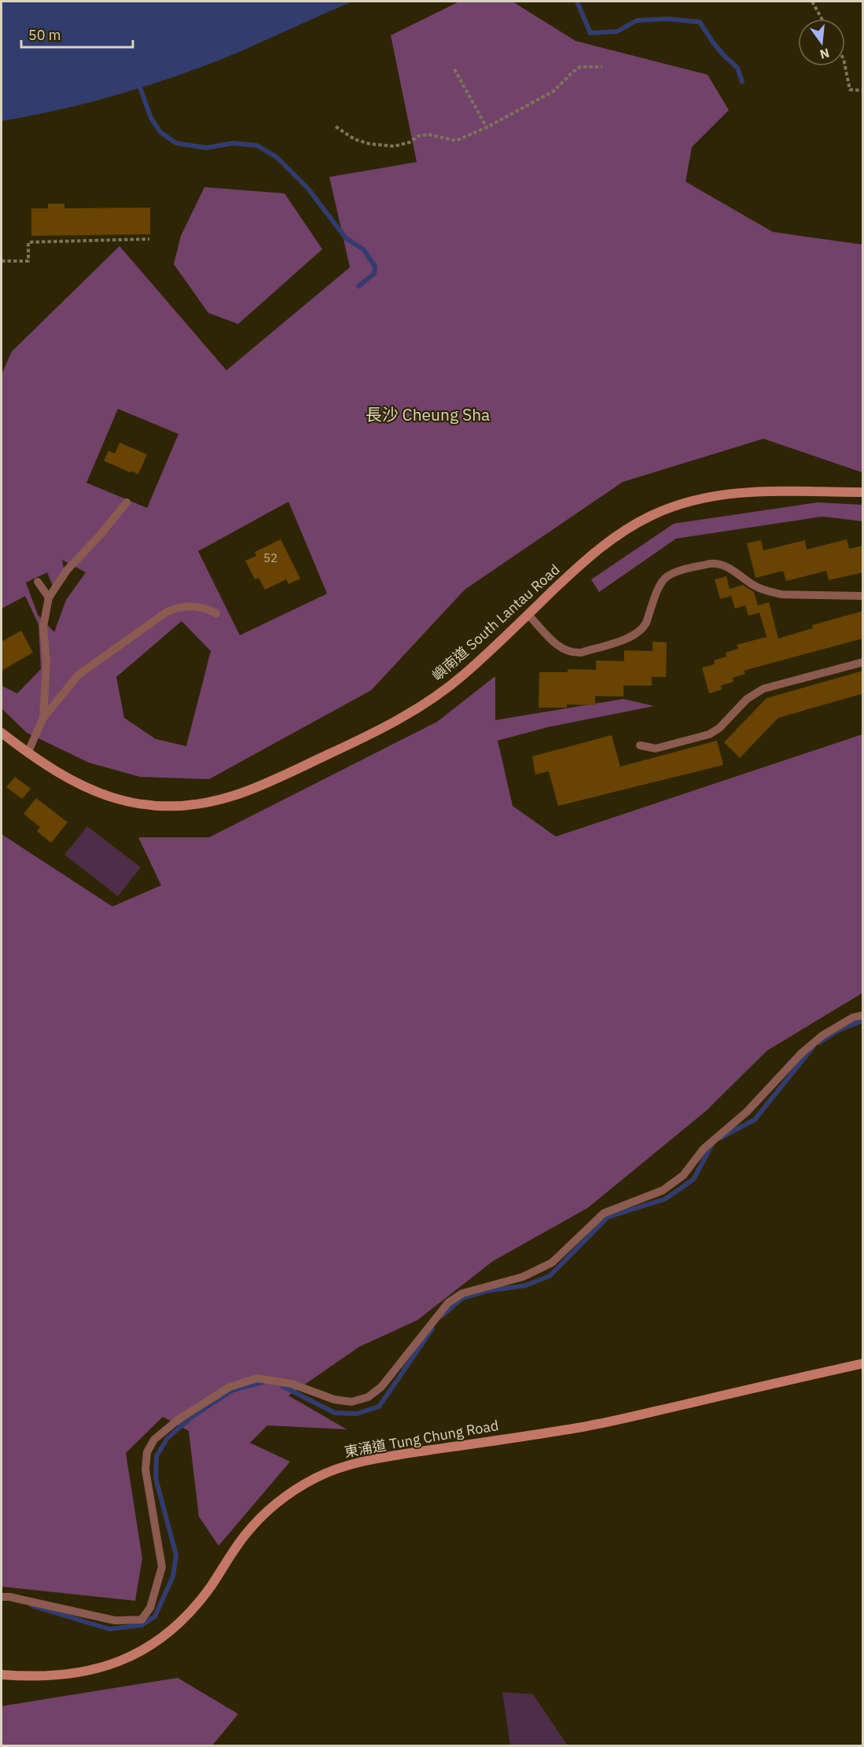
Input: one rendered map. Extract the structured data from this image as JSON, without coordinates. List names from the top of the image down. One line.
{"streets":{"main road":["嶼南道 South Lantau Road","東涌道 Tung Chung Road"]},"districts":["長沙 Cheung Sha"],"house_numbers":["52"],"scale_bar":"50 m","north":"bottom"}
